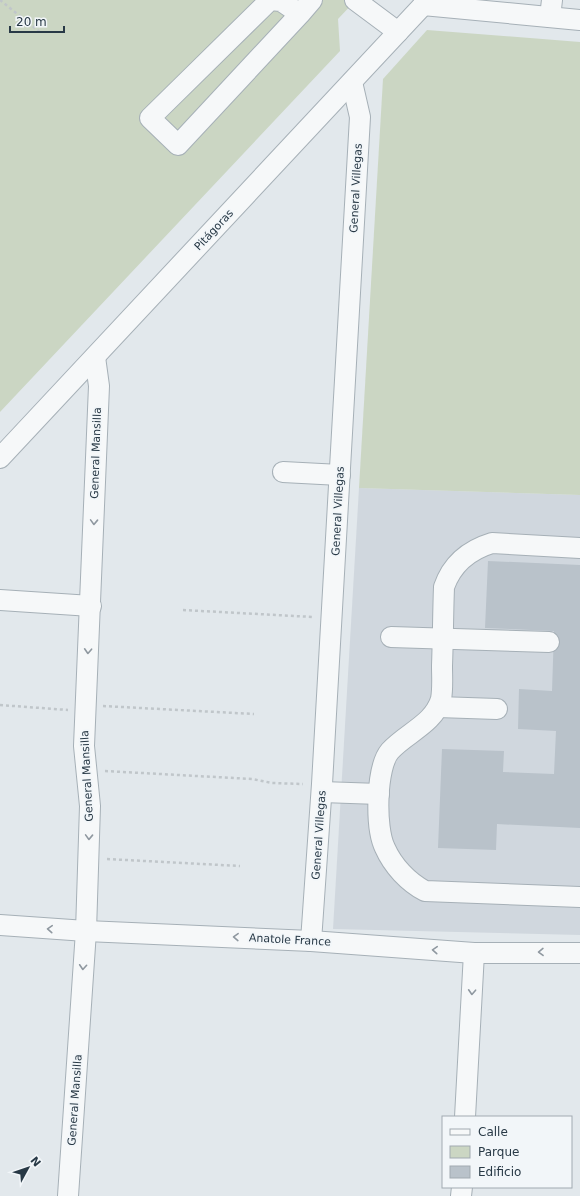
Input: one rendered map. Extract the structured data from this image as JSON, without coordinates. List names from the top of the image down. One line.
{"streets":{"street":["General Villegas","Pitágoras","General Mansilla","Anatole France"]},"crossings":[["General Villegas","Pitágoras"],["General Villegas","Anatole France"],["Pitágoras","General Mansilla"],["General Mansilla","Anatole France"]],"one_way":["General Mansilla","Anatole France"],"legend":["Calle","Parque","Edificio"],"scale_bar":"20 m","north":"top right"}
